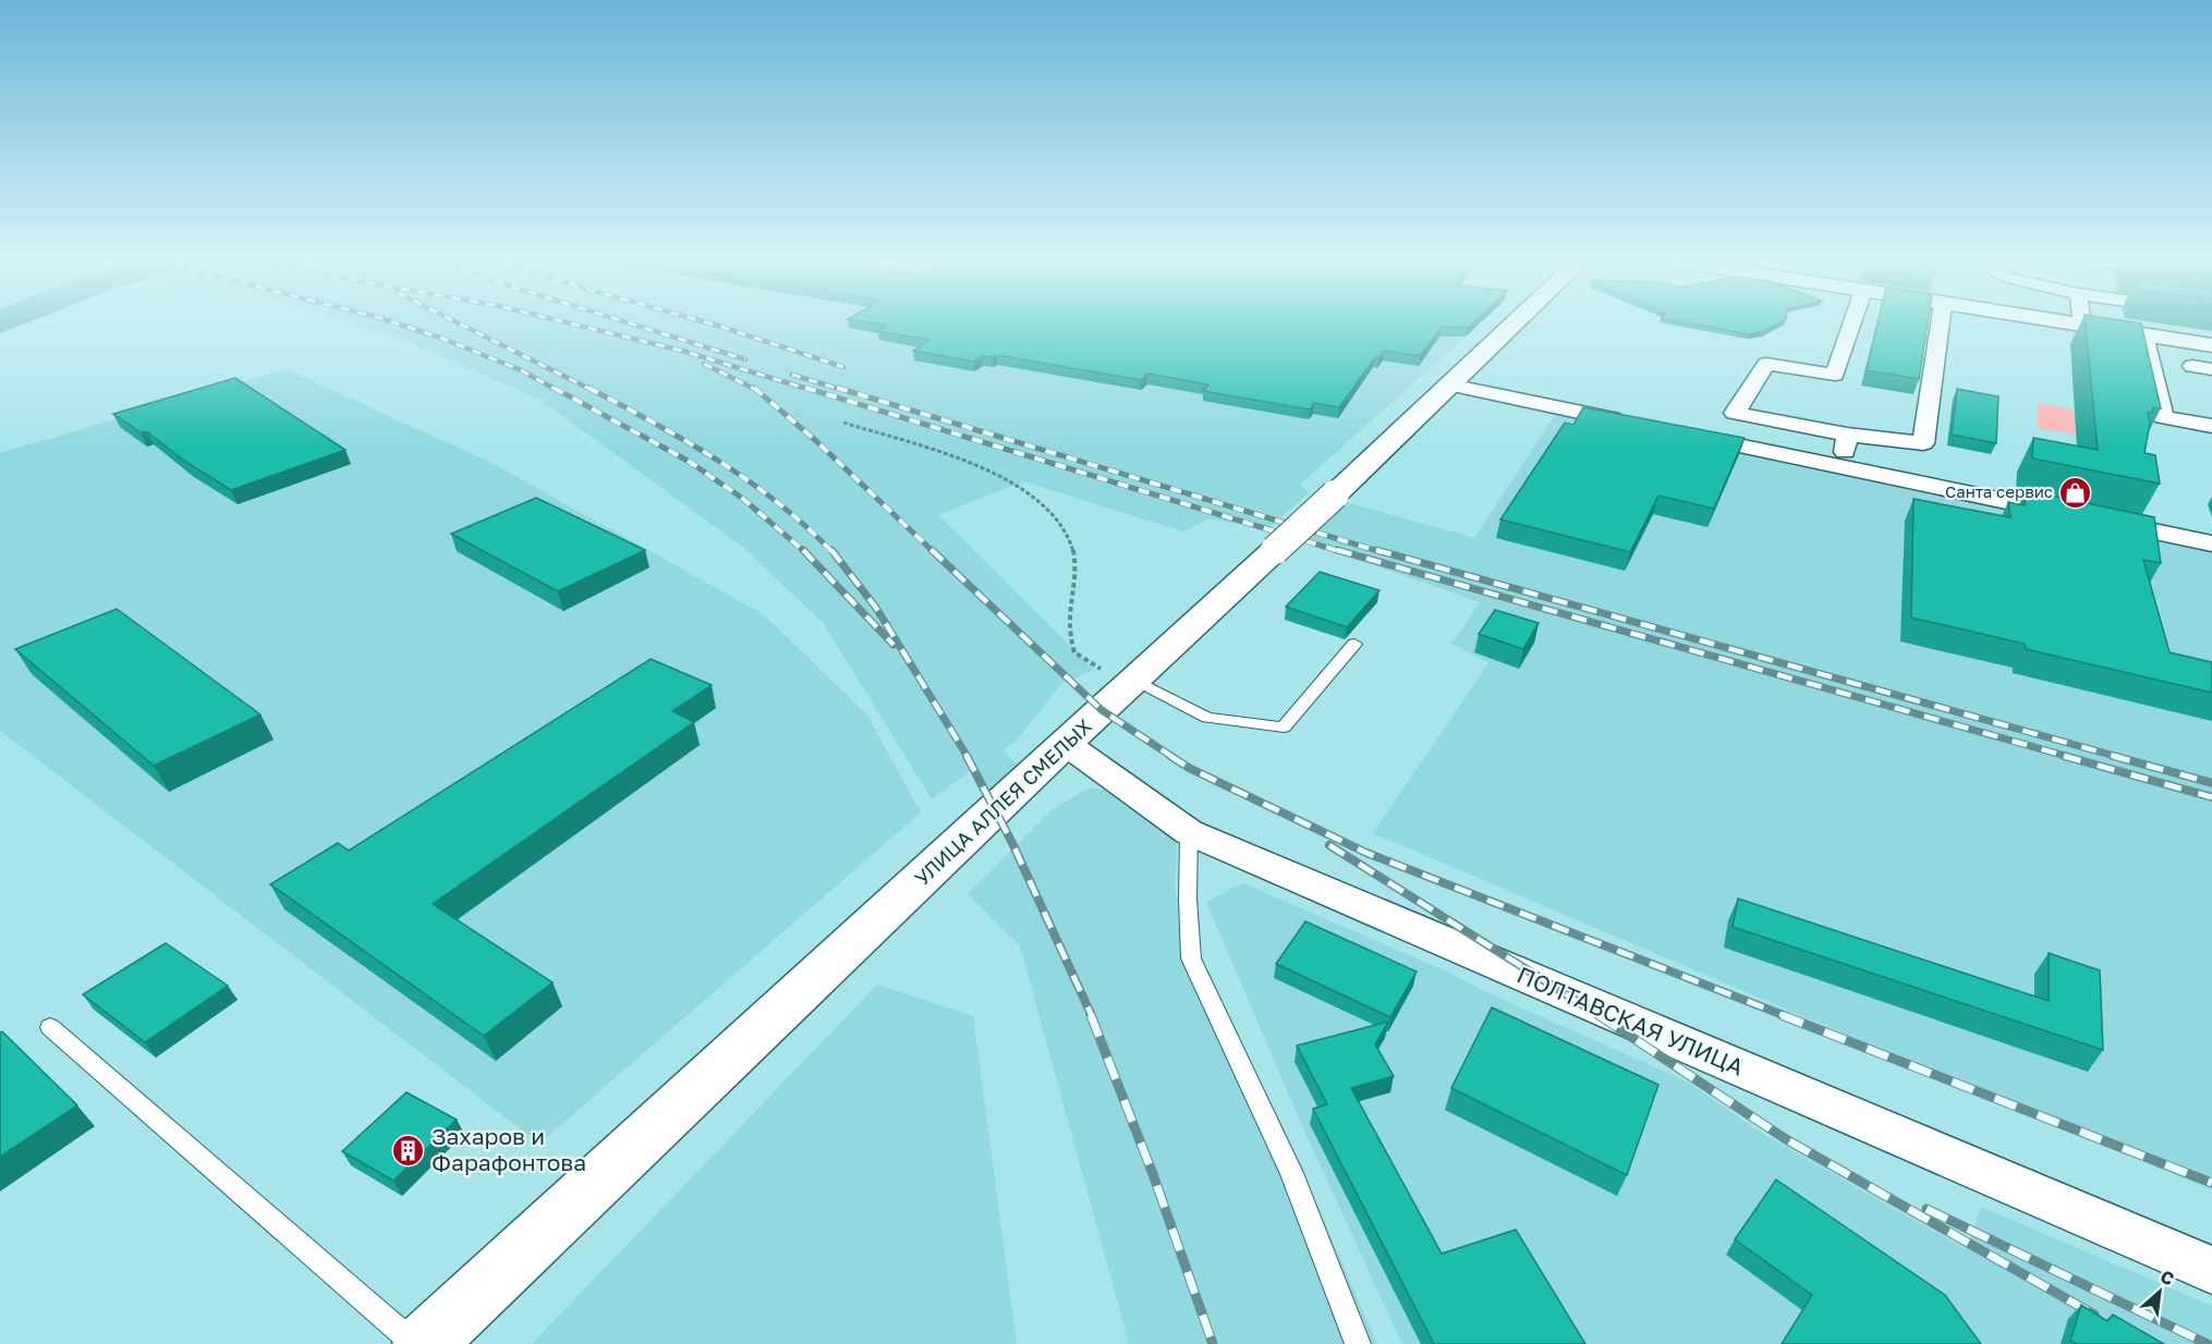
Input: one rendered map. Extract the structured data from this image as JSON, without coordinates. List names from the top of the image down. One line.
{"streets":{"main road":["УЛИЦА АЛЛЕЯ СМЕЛЫХ"],"street":["ПОЛТАВСКАЯ УЛИЦА"]},"crossings":[["УЛИЦА АЛЛЕЯ СМЕЛЫХ","ПОЛТАВСКАЯ УЛИЦА"]],"places":{"shop":["Санта сервис"],"building":["Захаров и Фарафонтова"]},"north":"top right"}
